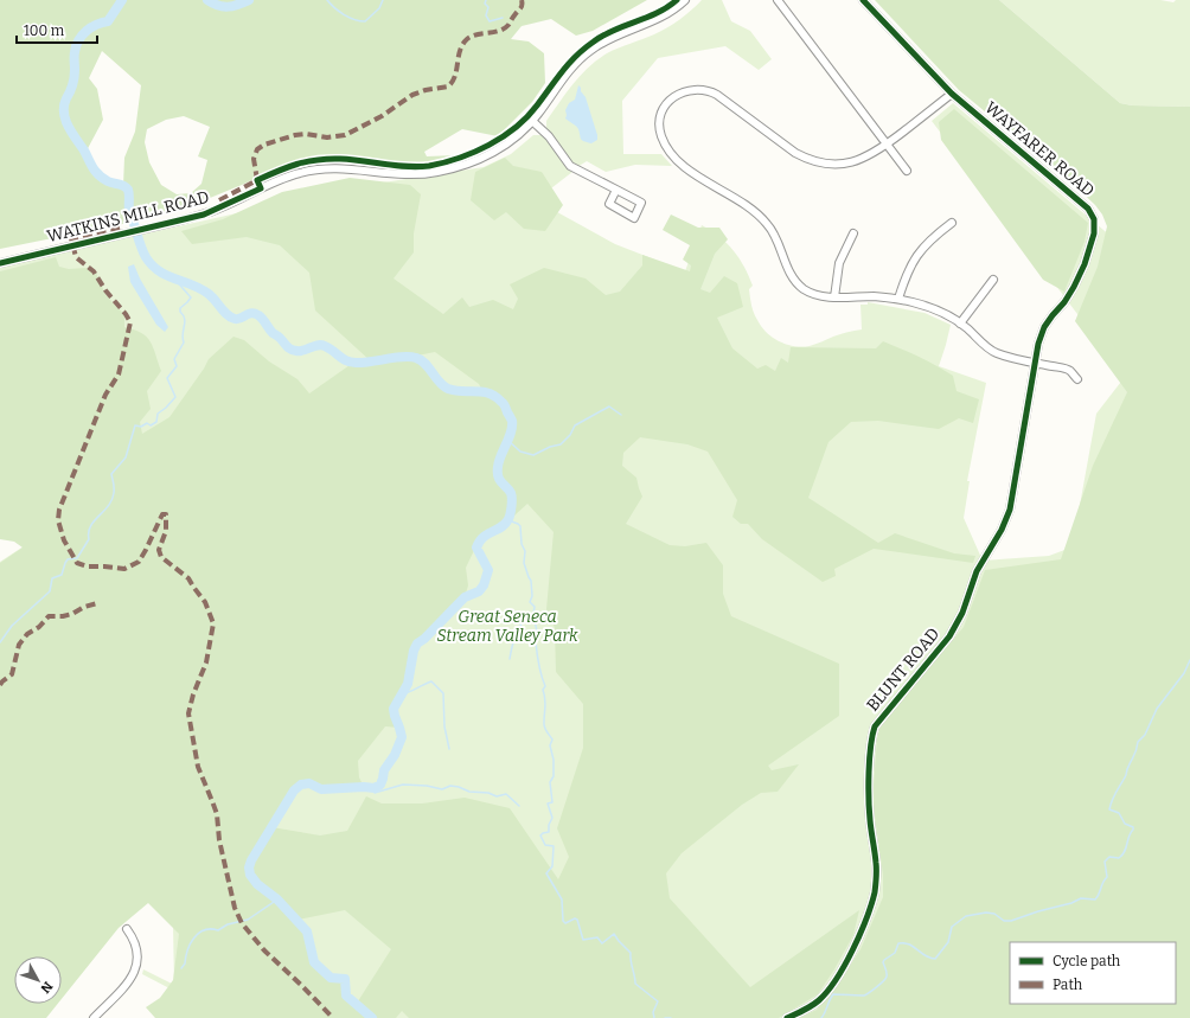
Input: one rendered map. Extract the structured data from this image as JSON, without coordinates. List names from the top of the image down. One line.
{"streets":{"street":["WAYFARER ROAD","WATKINS MILL ROAD","BLUNT ROAD"]},"crossings":[["WAYFARER ROAD","BLUNT ROAD"]],"parks":["Great Seneca Stream Valley Park"],"legend":["Cycle path","Path"],"scale_bar":"100 m","north":"bottom right"}
